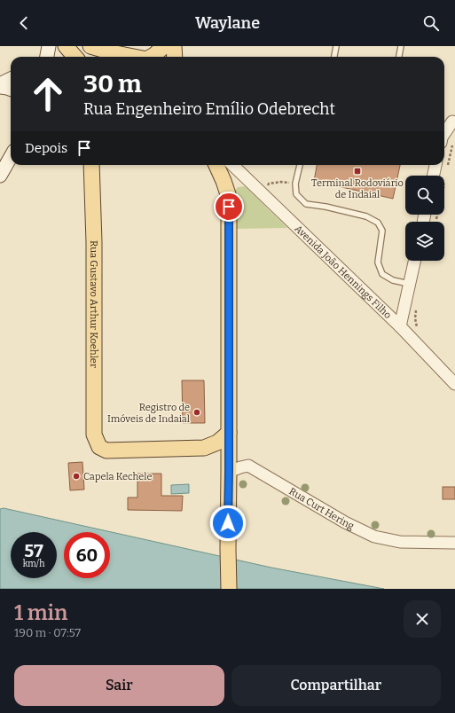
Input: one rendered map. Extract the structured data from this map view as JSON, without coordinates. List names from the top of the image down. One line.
{"streets":{"main road":["Rua Gustavo Arthur Koehler"],"street":["Avenida João Hennings Filho","Rua Curt Hering"]},"places":{"transit":["Terminal Rodoviário de Indaial"],"other":["Registro de Imóveis de Indaial","Capela Kechele"]},"page":{"header":"Waylane","turn":["30 m","Rua Engenheiro Emílio Odebrecht"],"then":"Depois","speed":"57 km/h","limit":"60","heading":["1 min","190 m · 07:57"],"buttons":["Sair","Compartilhar"]}}
